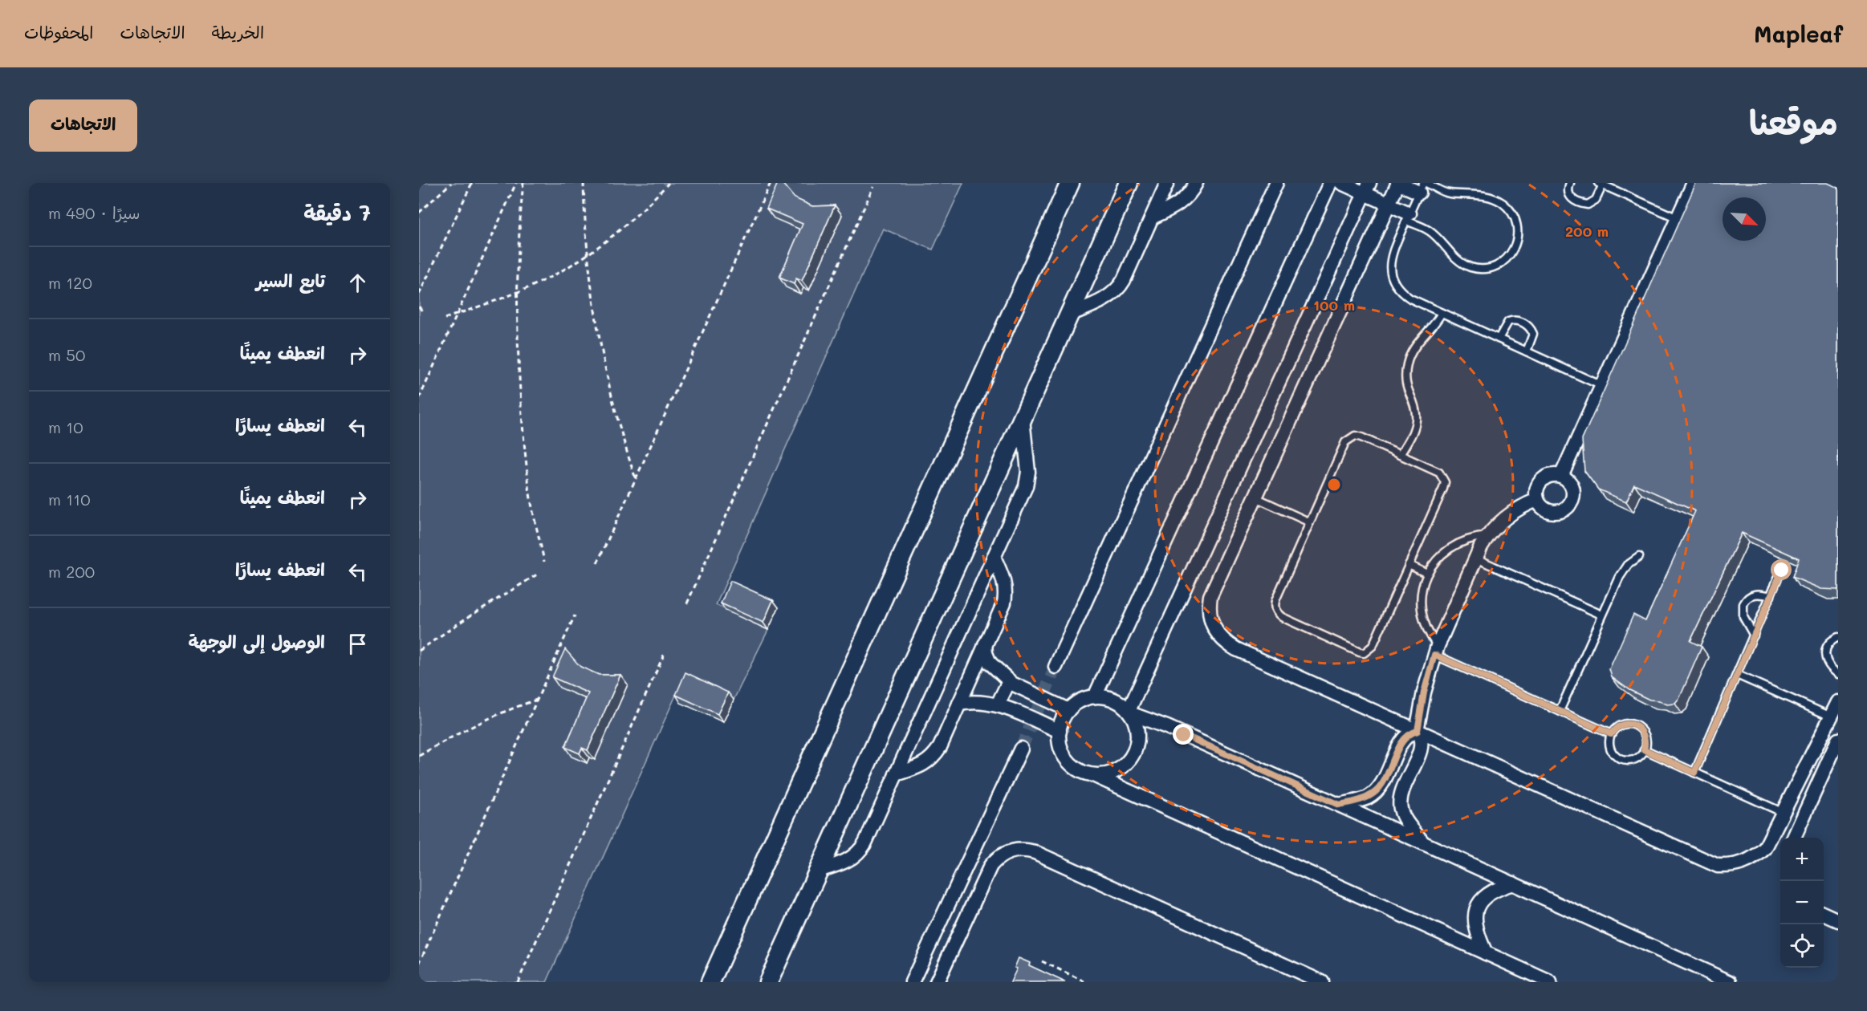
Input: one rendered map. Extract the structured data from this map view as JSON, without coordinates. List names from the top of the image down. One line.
{"north":"bottom right","page":{"header":"Mapleaf","nav":["الخريطة","الاتجاهات","المحفوظات"],"title":"موقعنا","buttons":"الاتجاهات","heading":["7 دقيقة","سيرًا · 490 m"],"list":[["تابع السير","120 m"],["انعطف يمينًا","50 m"],["انعطف يسارًا","10 m"],["انعطف يمينًا","110 m"],["انعطف يسارًا","200 m"],"الوصول إلى الوجهة"],"map_buttons":["+","−"]},"rings":["200 m","100 m"]}
